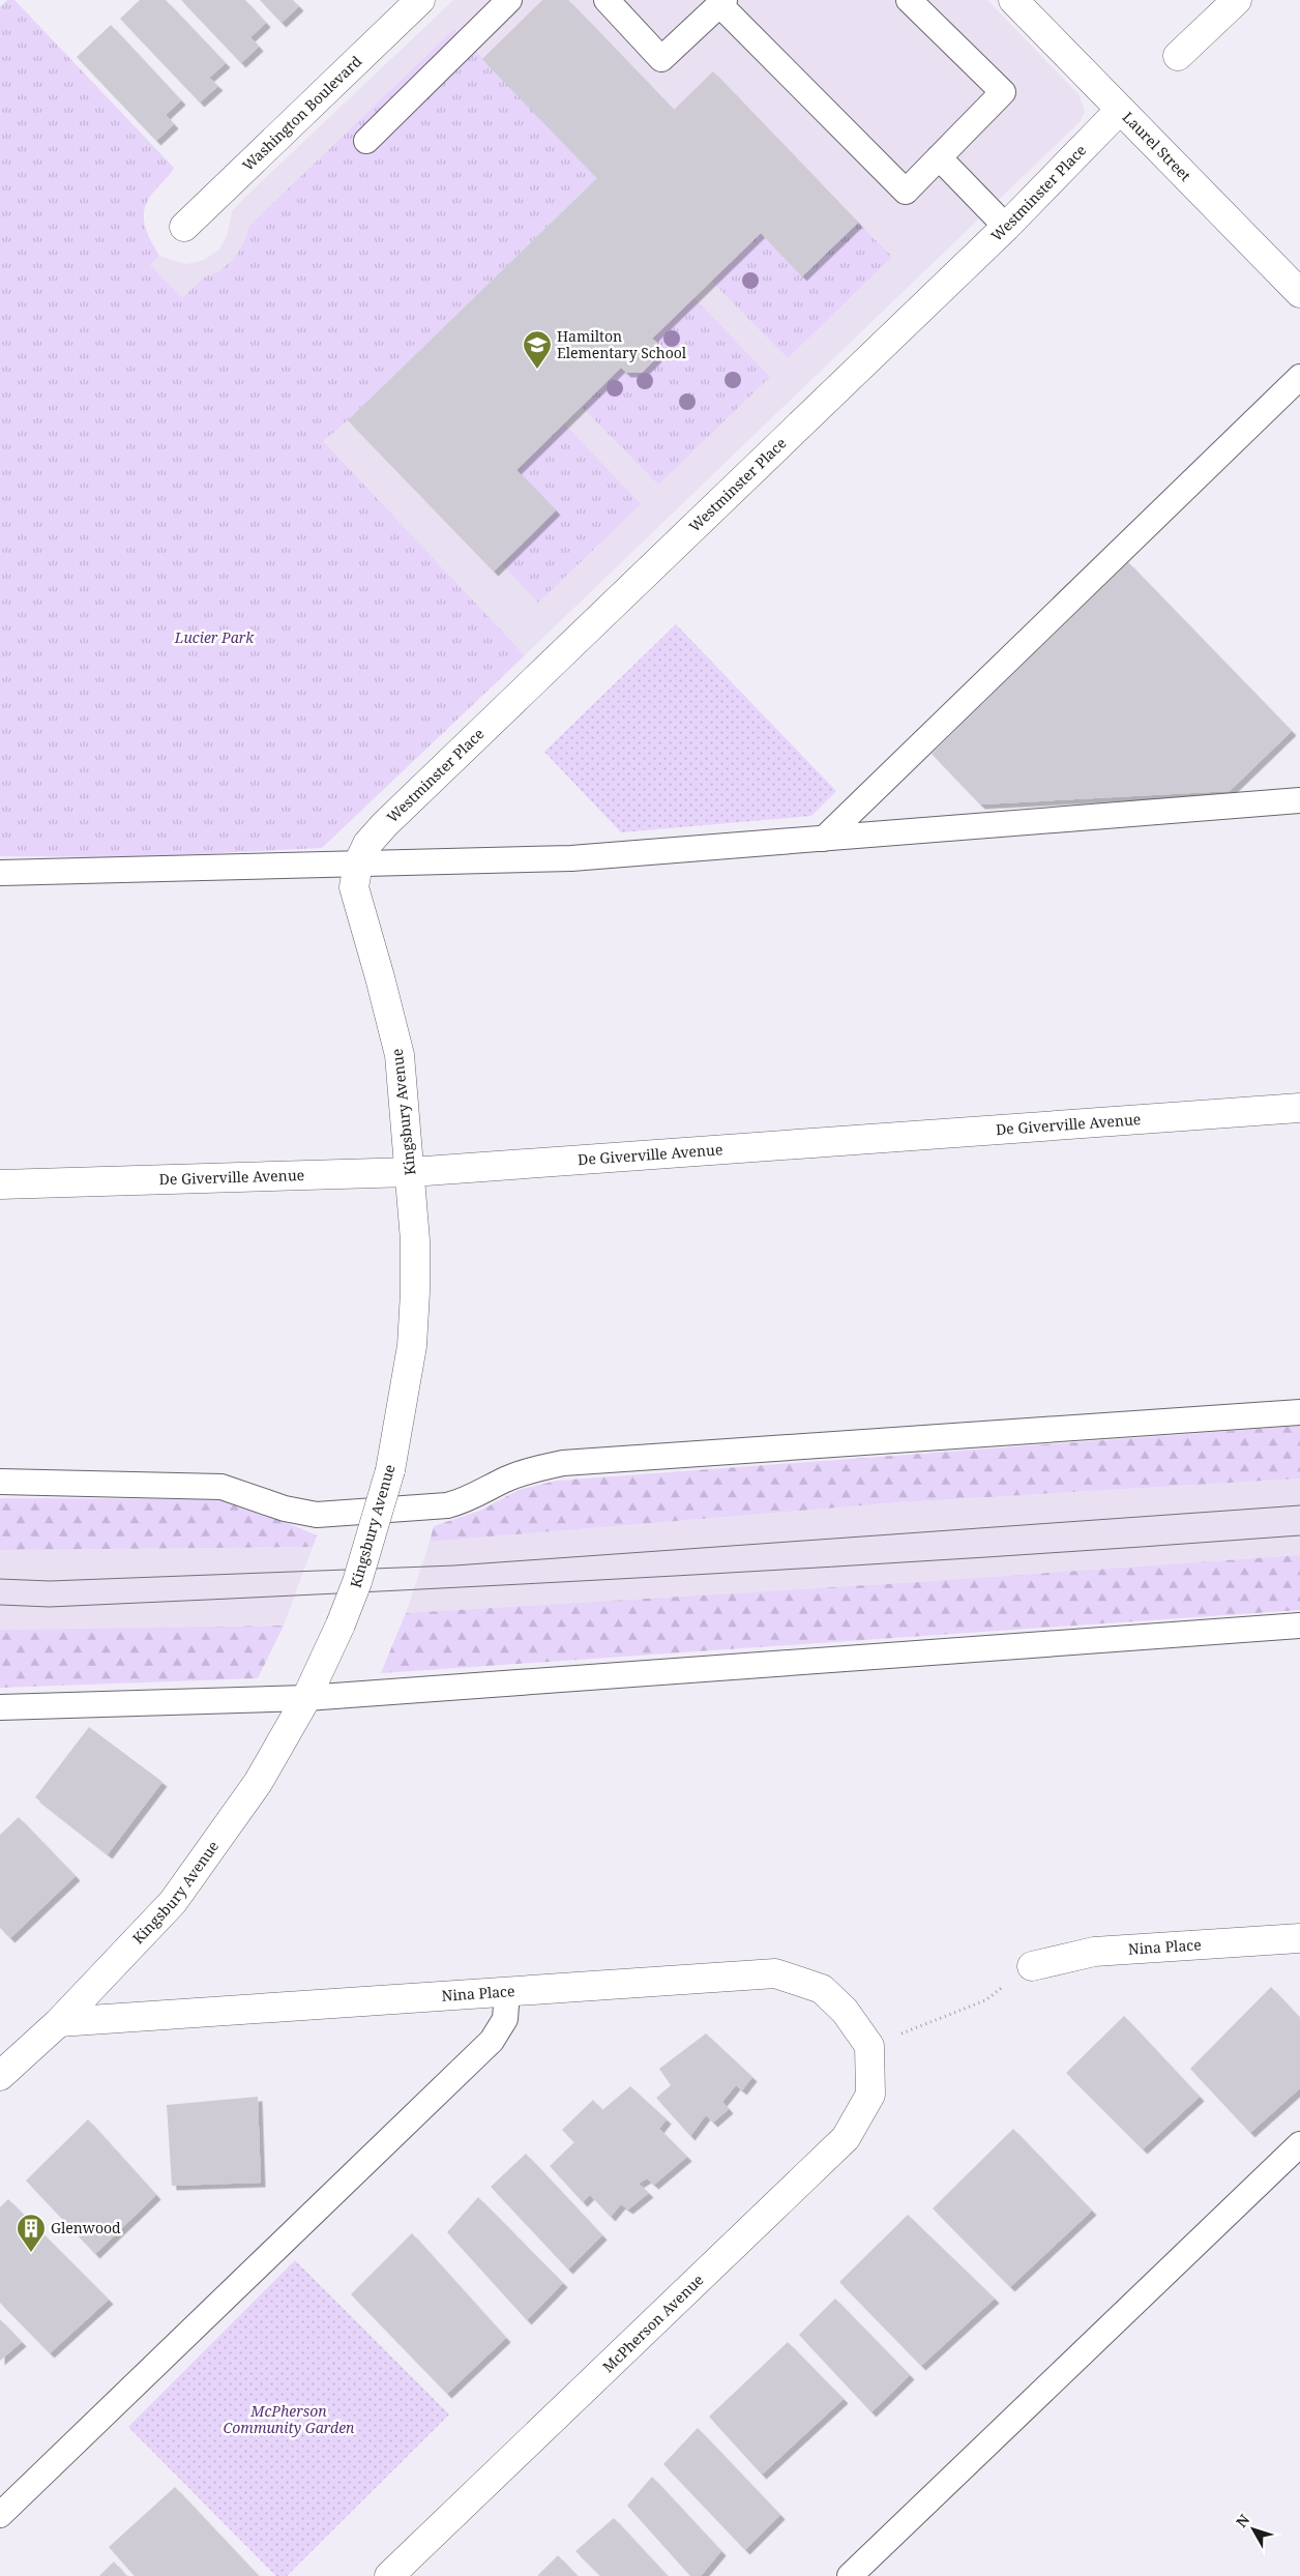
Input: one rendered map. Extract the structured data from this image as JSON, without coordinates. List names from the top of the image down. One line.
{"streets":{"street":["Washington Boulevard","Laurel Street","Westminster Place","Kingsbury Avenue","De Giverville Avenue","Nina Place","McPherson Avenue"]},"crossings":[["Laurel Street","Westminster Place"],["Westminster Place","Kingsbury Avenue"],["Kingsbury Avenue","De Giverville Avenue"],["Kingsbury Avenue","Nina Place"],["Nina Place","McPherson Avenue"]],"parks":["Lucier Park","McPherson Community Garden"],"places":{"school or university":["Hamilton Elementary School"],"building":["Glenwood"]},"north":"top left"}
